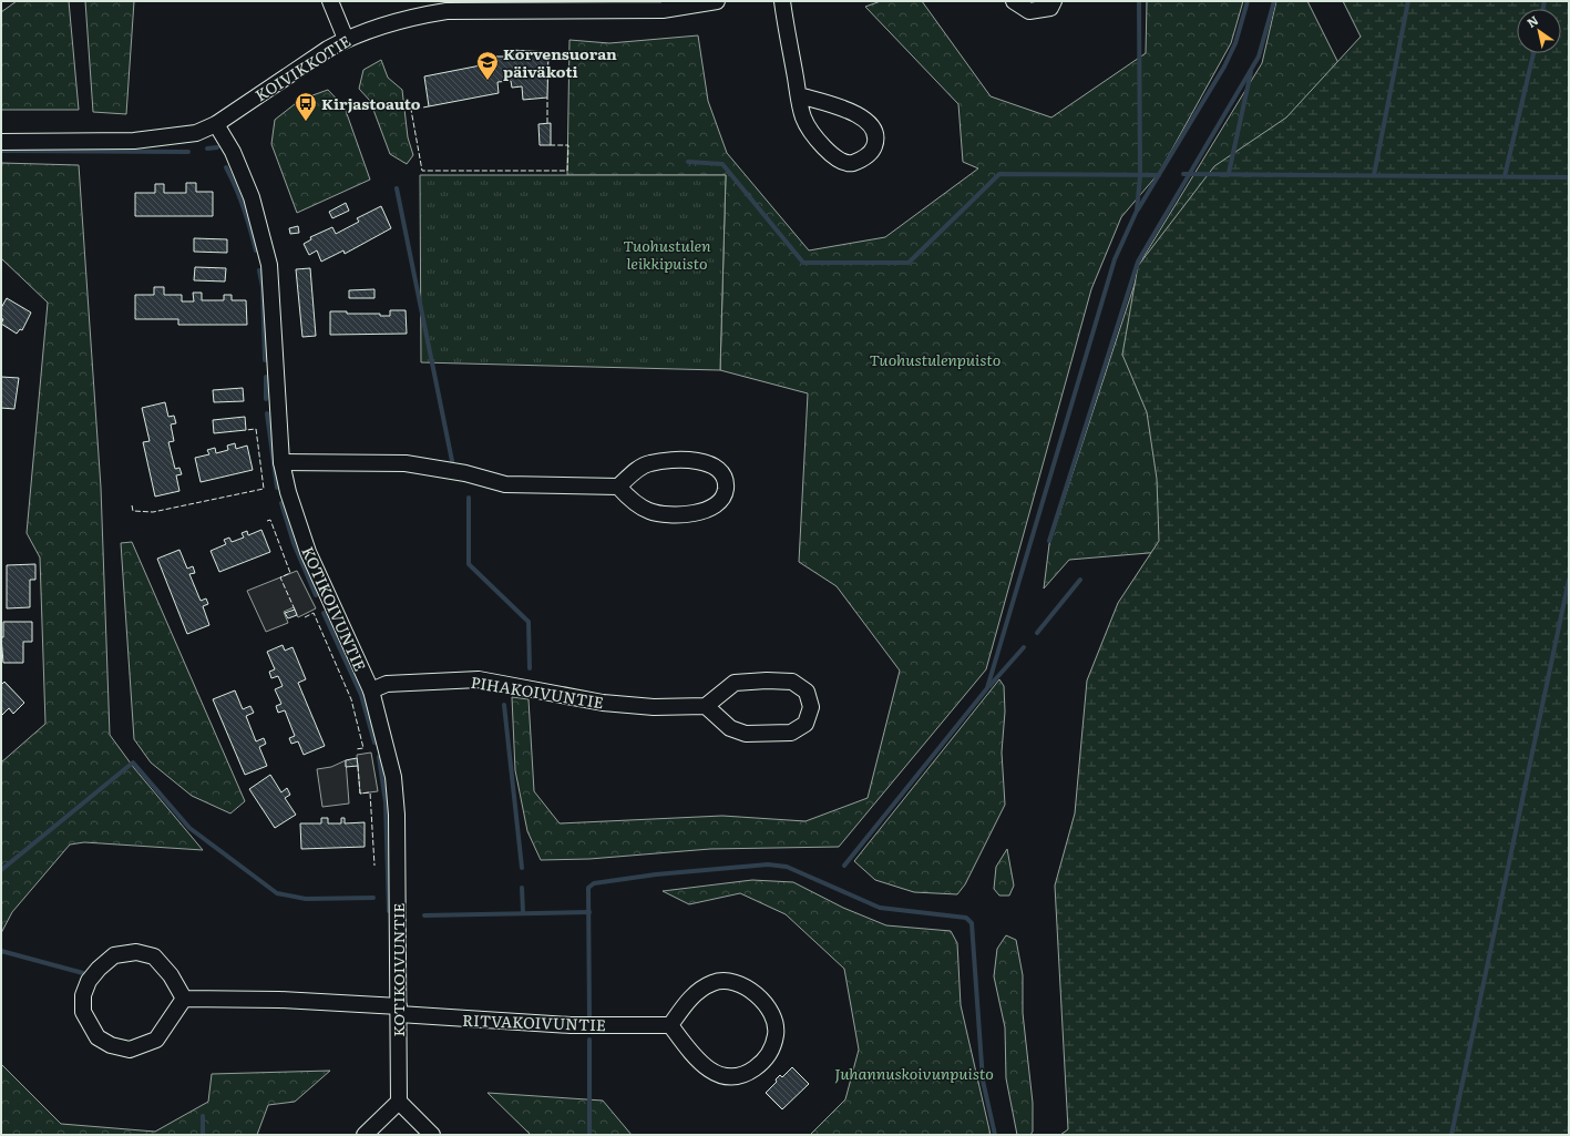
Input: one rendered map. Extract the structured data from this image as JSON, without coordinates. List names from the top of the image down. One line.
{"streets":{"street":["KOIVIKKOTIE","KOTIKOIVUNTIE","PIHAKOIVUNTIE","RITVAKOIVUNTIE"]},"crossings":[["KOIVIKKOTIE","KOTIKOIVUNTIE"],["KOTIKOIVUNTIE","PIHAKOIVUNTIE"],["KOTIKOIVUNTIE","RITVAKOIVUNTIE"]],"parks":["Tuohustulen leikkipuisto","Tuohustulenpuisto","Juhannuskoivunpuisto"],"places":{"school or university":["Korvensuoran päiväkoti"],"bus stop":["Kirjastoauto"]},"north":"top left"}
